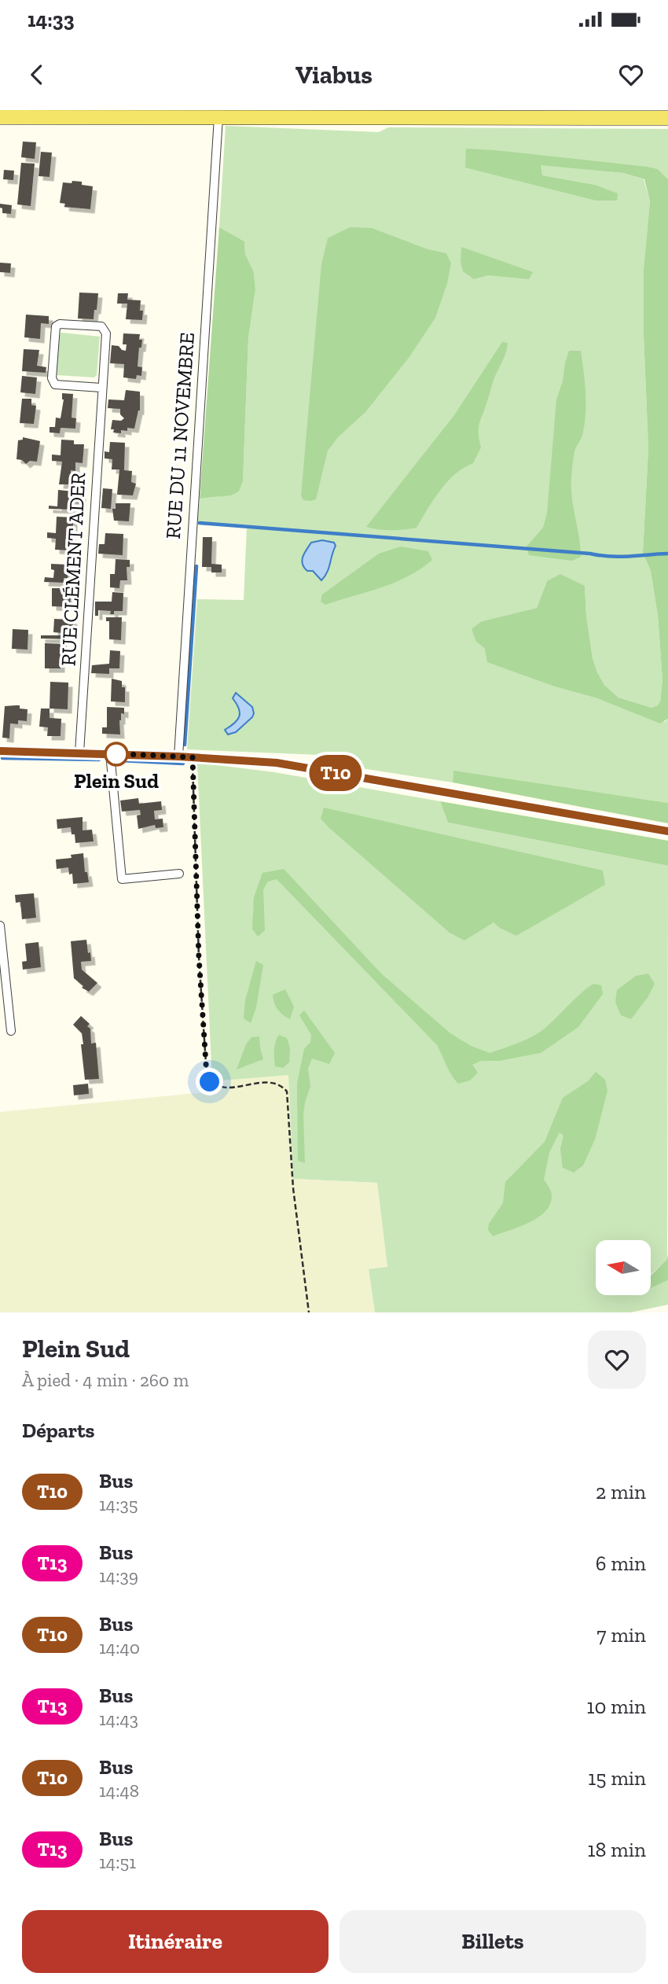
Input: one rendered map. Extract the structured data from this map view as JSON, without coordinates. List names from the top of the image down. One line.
{"streets":{"street":["RUE DU 11 NOVEMBRE","RUE CLÉMENT ADER"]},"places":["Plein Sud"],"lines":["bus line T10"],"north":"left","page":{"status":"14:33","header":"Viabus","on_map":"T10","heading":[["Plein Sud","À pied · 4 min · 260 m"],"Départs"],"list":[{"mark":"T10","name":"Bus","note":"14:35","value":"2 min"},{"mark":"T13","name":"Bus","note":"14:39","value":"6 min"},{"mark":"T10","name":"Bus","note":"14:40","value":"7 min"},{"mark":"T13","name":"Bus","note":"14:43","value":"10 min"},{"mark":"T10","name":"Bus","note":"14:48","value":"15 min"},{"mark":"T13","name":"Bus","note":"14:51","value":"18 min"}],"buttons":["Itinéraire","Billets"]}}
